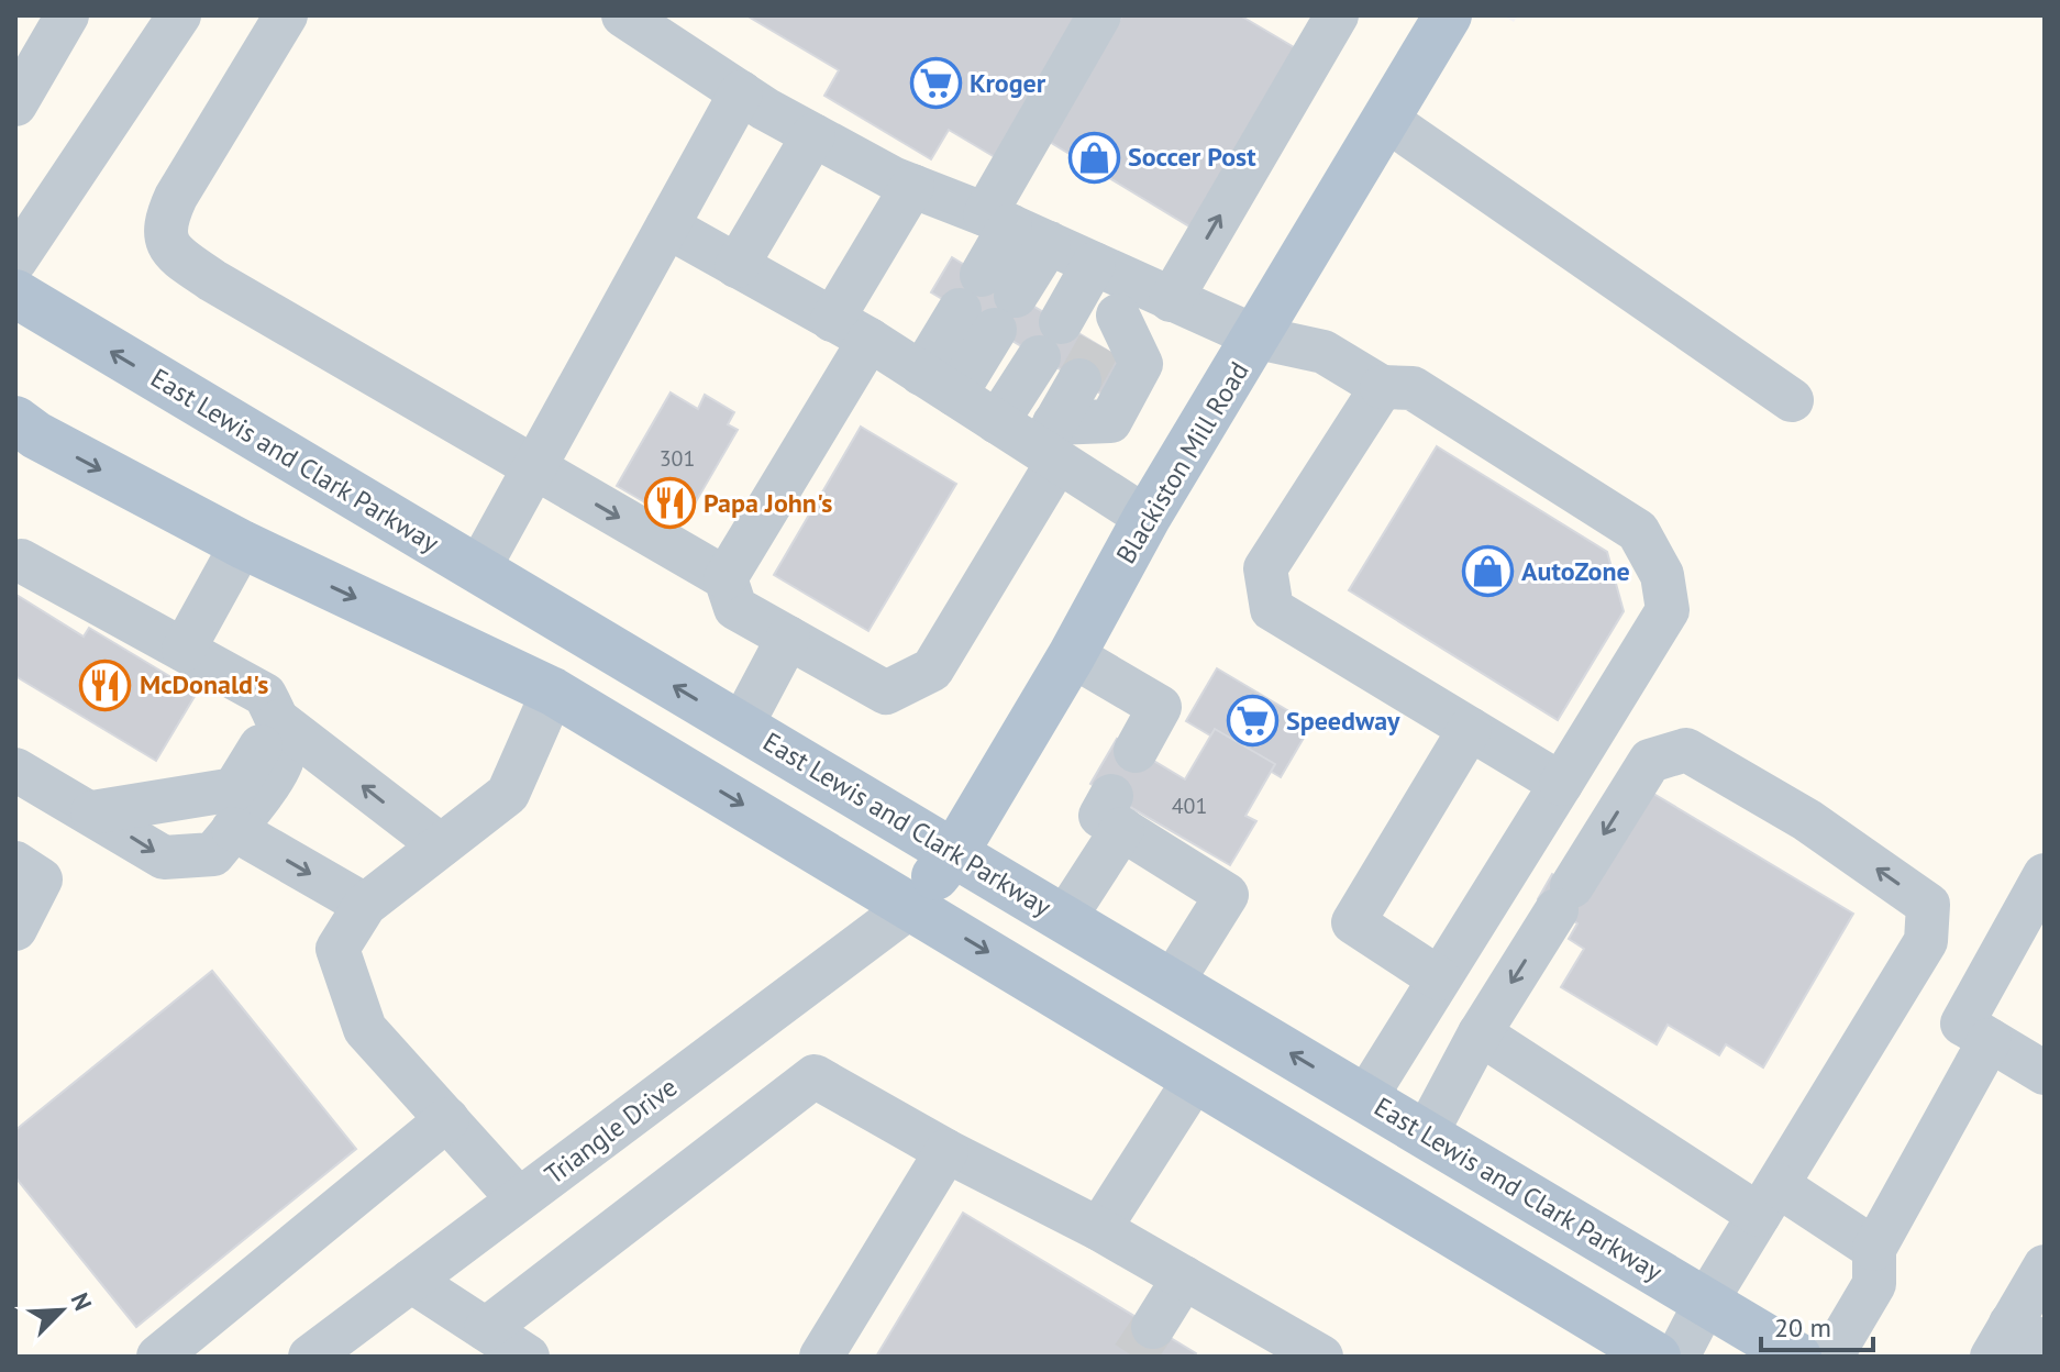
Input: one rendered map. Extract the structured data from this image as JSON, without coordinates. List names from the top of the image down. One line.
{"streets":{"main road":["East Lewis and Clark Parkway","Blackiston Mill Road"],"street":["Triangle Drive"]},"crossings":[["East Lewis and Clark Parkway","Blackiston Mill Road"],["Blackiston Mill Road","Triangle Drive"]],"places":{"supermarket":["Kroger","Speedway"],"shop":["Soccer Post","AutoZone"],"restaurant":["Papa John's","McDonald's"]},"house_numbers":["301","401"],"scale_bar":"20 m","north":"top right"}
